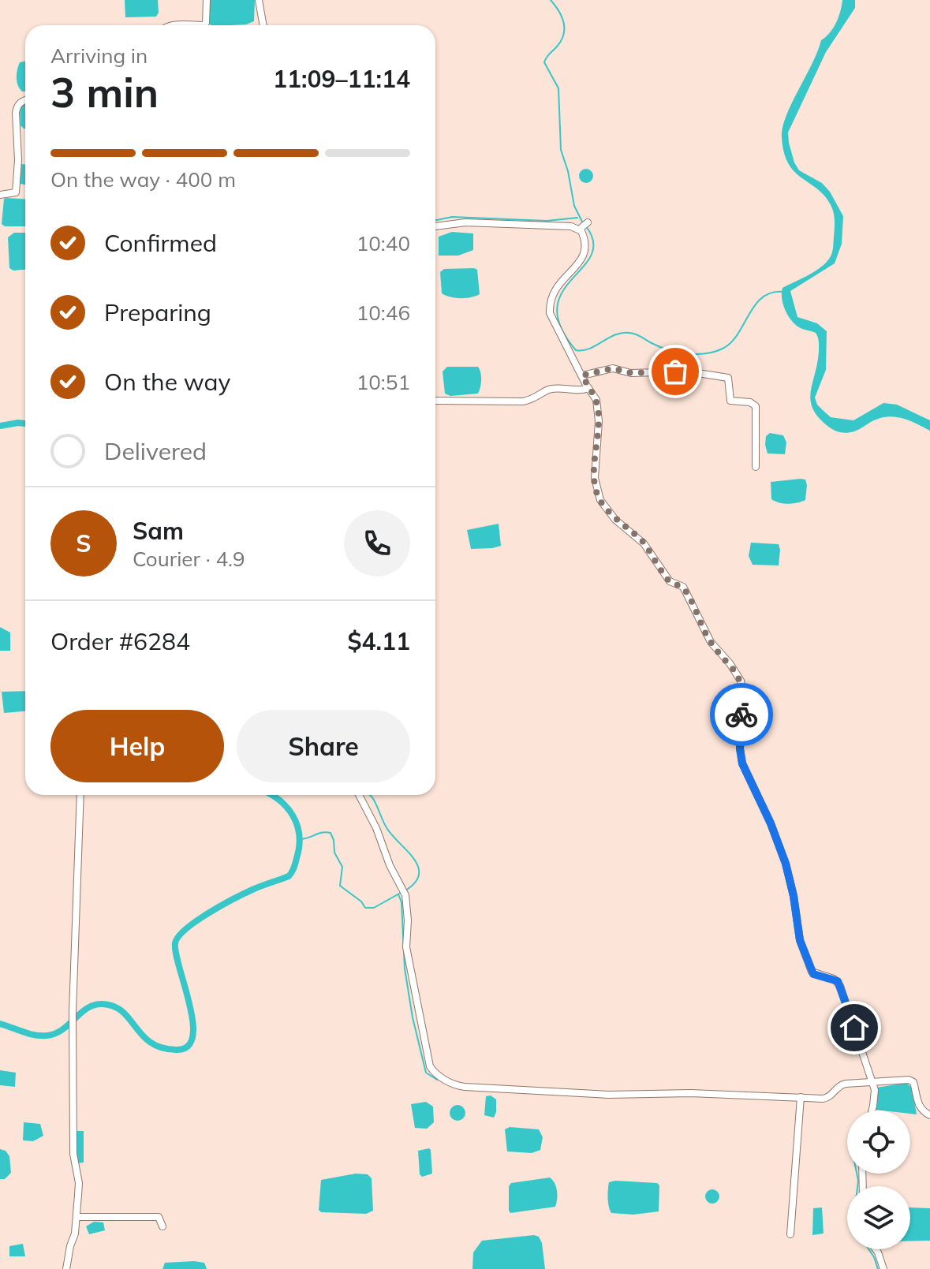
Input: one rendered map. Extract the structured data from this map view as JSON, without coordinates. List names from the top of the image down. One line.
{"page":{"heading":["3 min","Arriving in","11:09–11:14"],"panel":["Sam","Courier · 4.9","Order #6284","$4.11"],"bar":"On the way · 400 m","list":[["Confirmed","10:40"],["Preparing","10:46"],["On the way","10:51"],"Delivered"],"round":"S","buttons":["Help","Share"]}}
